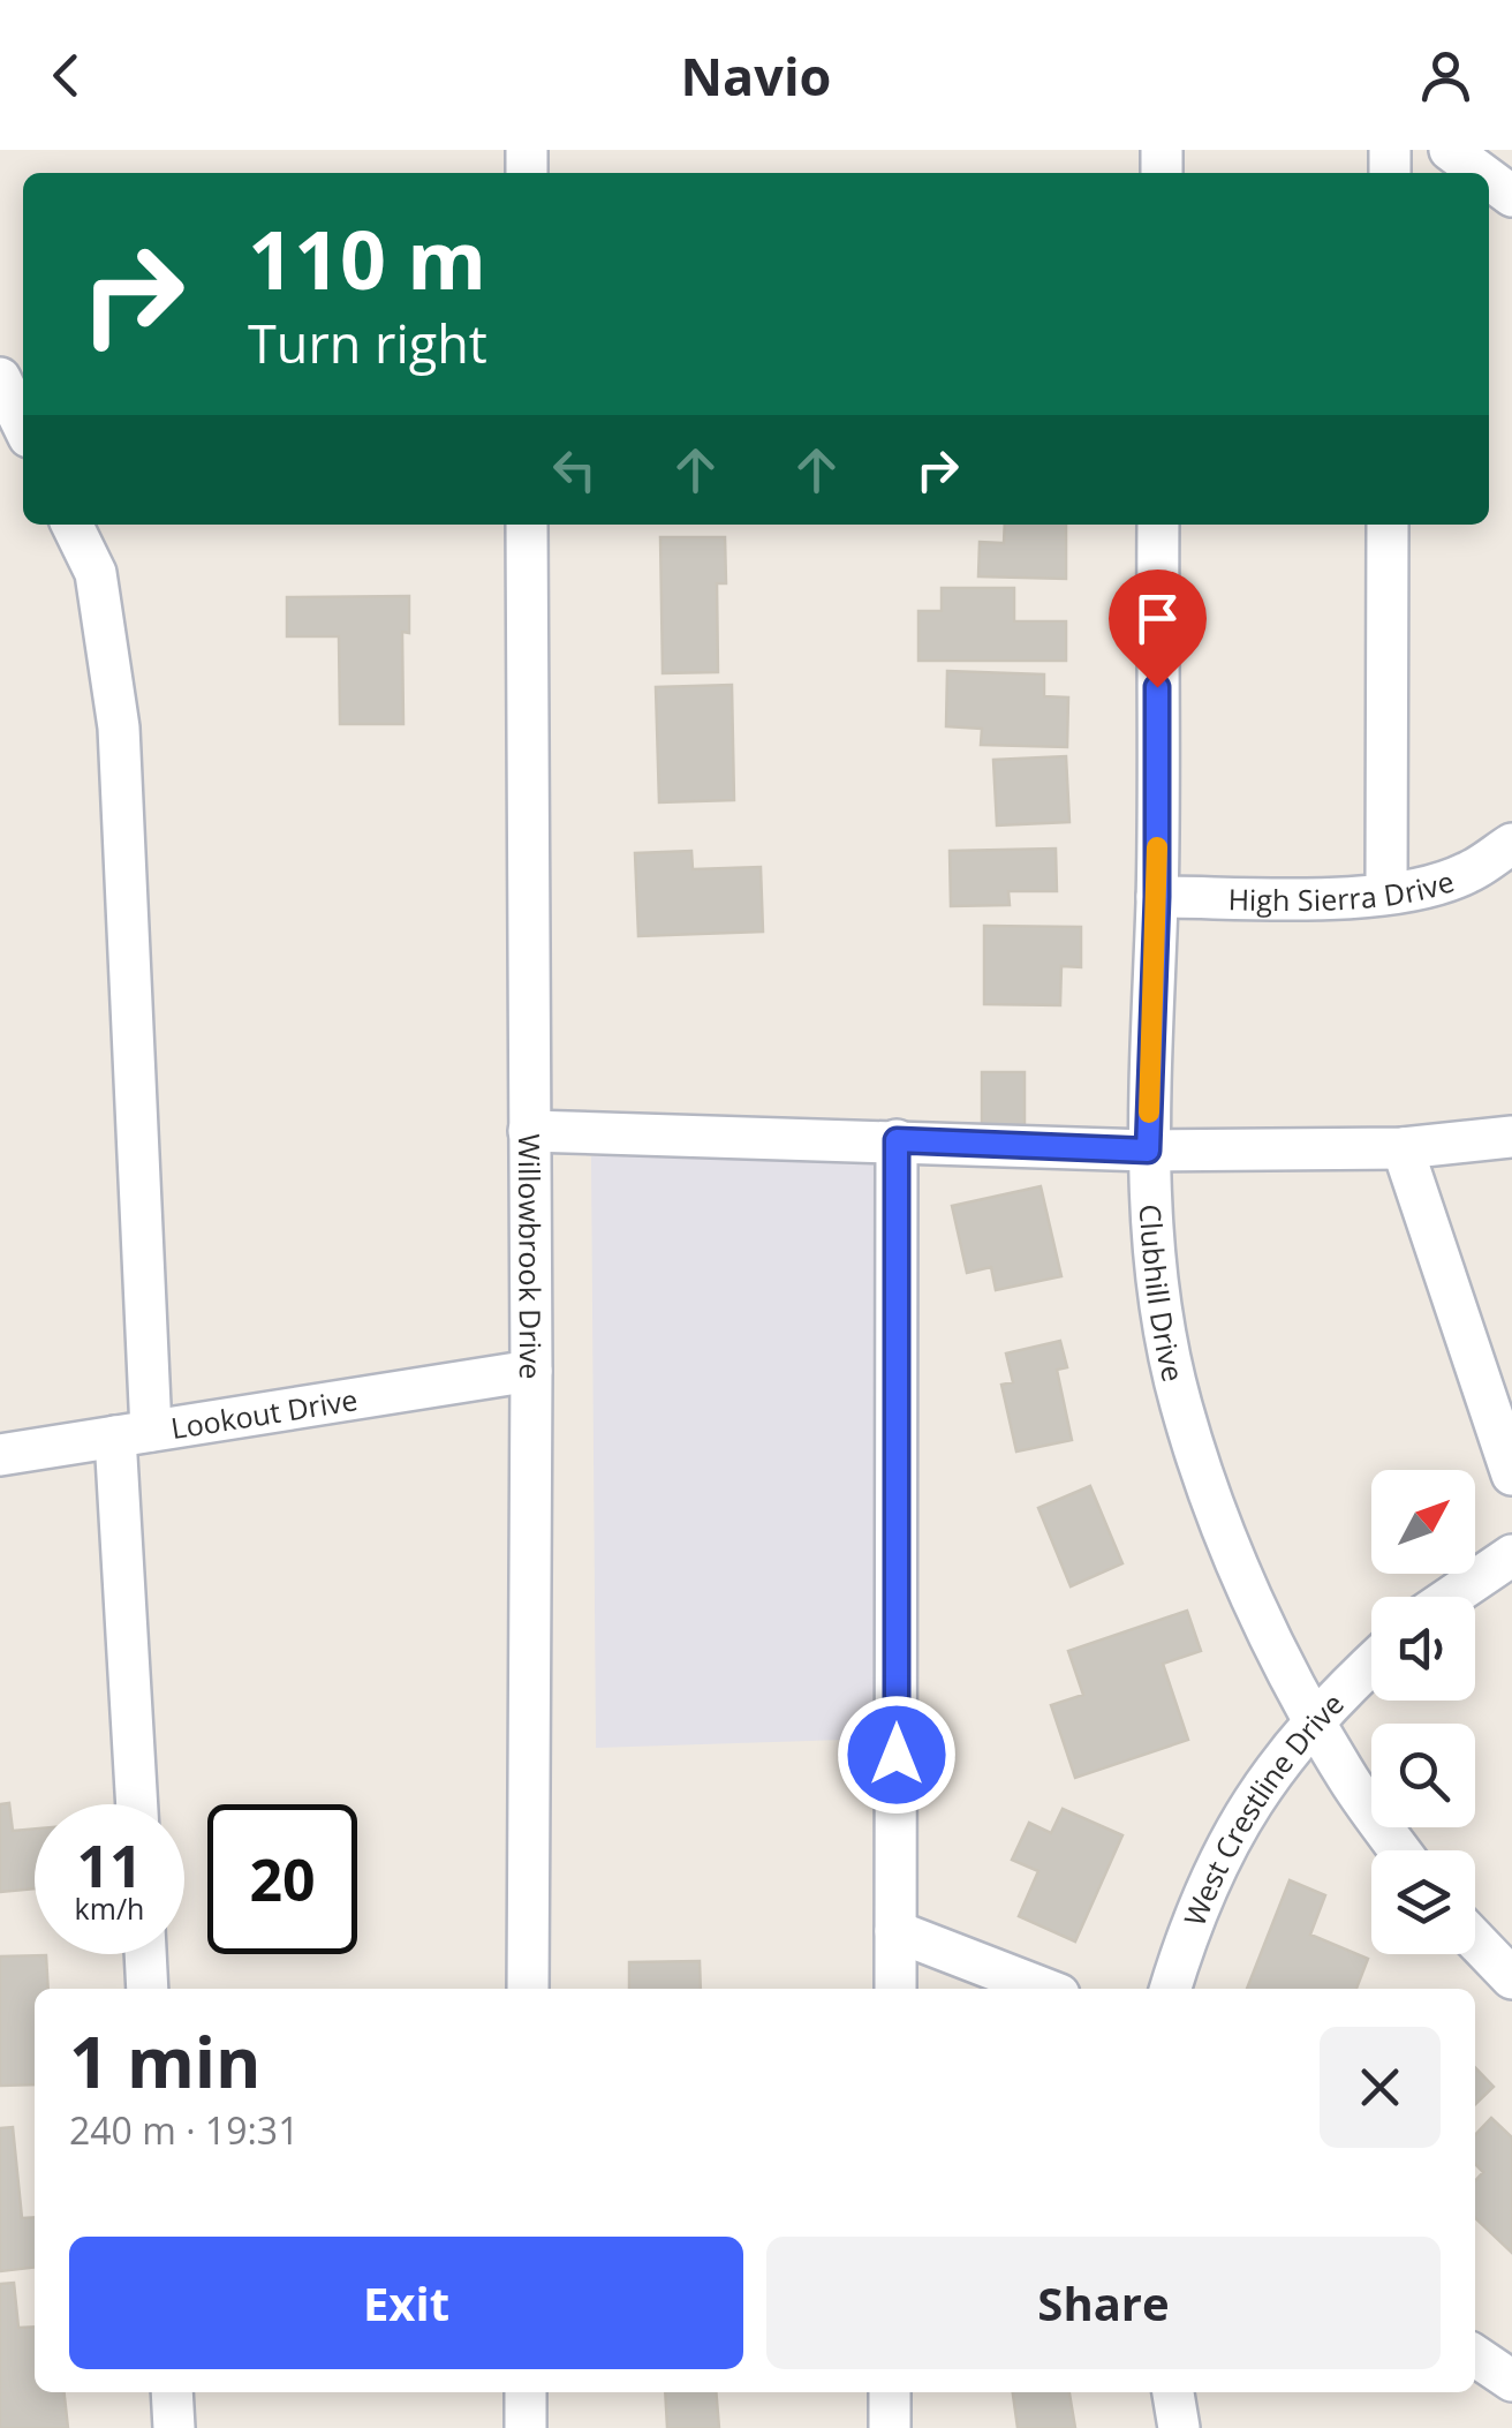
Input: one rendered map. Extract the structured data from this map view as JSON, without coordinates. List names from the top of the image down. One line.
{"streets":{"street":["High Sierra Drive","Willowbrook Drive","Clubhill Drive","Lookout Drive","West Crestline Drive"]},"crossings":[["High Sierra Drive","Clubhill Drive"],["Willowbrook Drive","Lookout Drive"],["Clubhill Drive","West Crestline Drive"]],"north":"top right","page":{"header":"Navio","turn":["110 m","Turn right"],"speed":"11 km/h","limit":"20","heading":["1 min","240 m · 19:31"],"buttons":["Exit","Share"]}}
